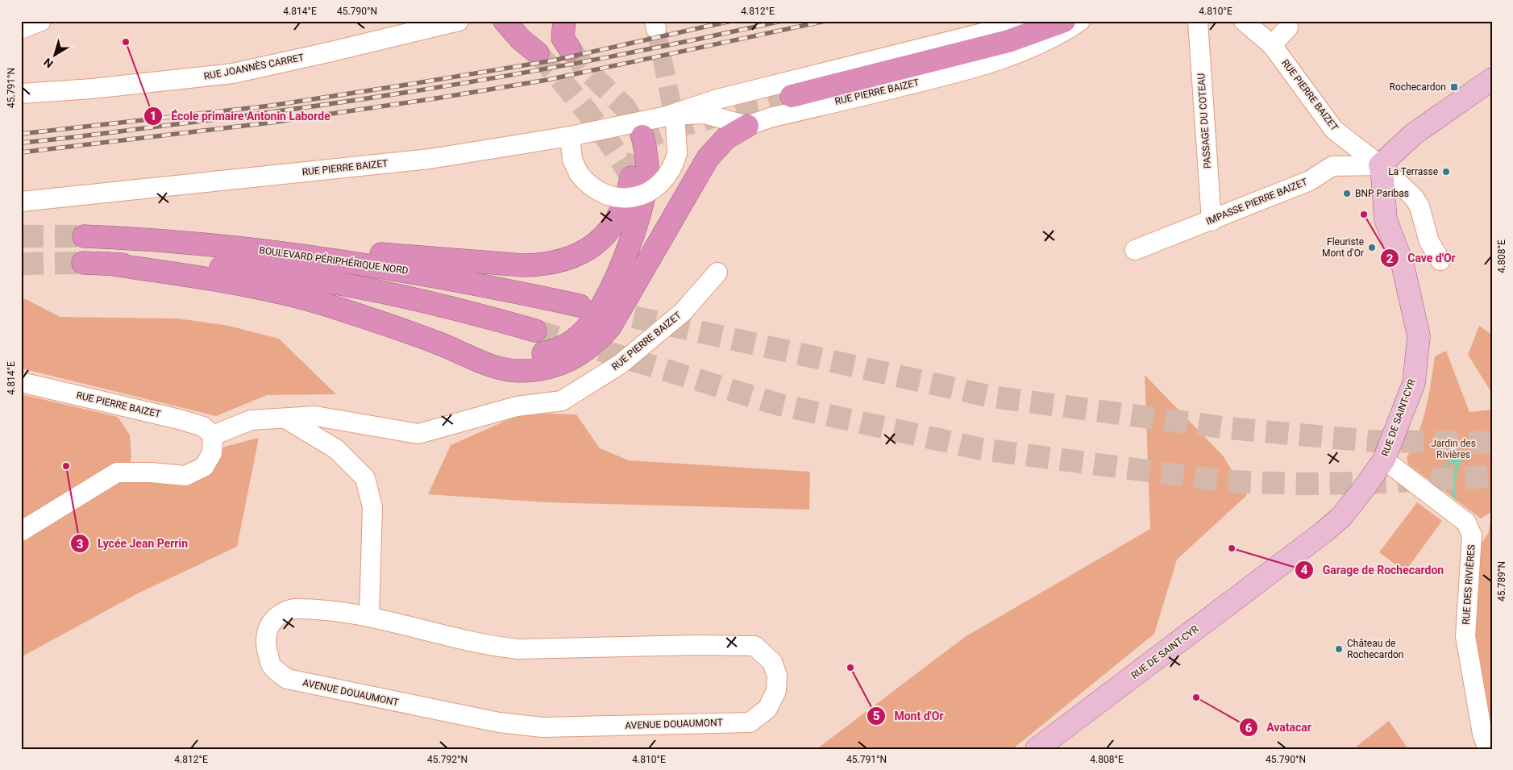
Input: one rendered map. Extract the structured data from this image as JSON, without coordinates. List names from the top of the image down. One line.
{"streets":{"highway":["BOULEVARD PÉRIPHÉRIQUE NORD"],"main road":["RUE DE SAINT-CYR"],"street":["RUE JOANNÈS CARRET","RUE PIERRE BAIZET","PASSAGE DU COTEAU","IMPASSE PIERRE BAIZET","RUE DES RIVIÈRES","AVENUE DOUAUMONT"]},"crossings":[["RUE PIERRE BAIZET","IMPASSE PIERRE BAIZET"],["RUE PIERRE BAIZET","RUE DE SAINT-CYR"],["PASSAGE DU COTEAU","IMPASSE PIERRE BAIZET"],["IMPASSE PIERRE BAIZET","RUE DE SAINT-CYR"],["RUE DE SAINT-CYR","RUE DES RIVIÈRES"]],"parks":["Jardin des Rivières"],"places":{"other":["École primaire Antonin Laborde","La Terrasse","BNP Paribas","Cave d'Or","Fleuriste Mont d'Or","Lycée Jean Perrin","Garage de Rochecardon","Château de Rochecardon","Mont d'Or","Avatacar"],"transit":["Rochecardon"]},"north":"bottom left","coordinates":["4.814°E","45.790°N","4.812°E","4.810°E","45.791°N","4.808°E","45.789°N","45.792°N"]}
